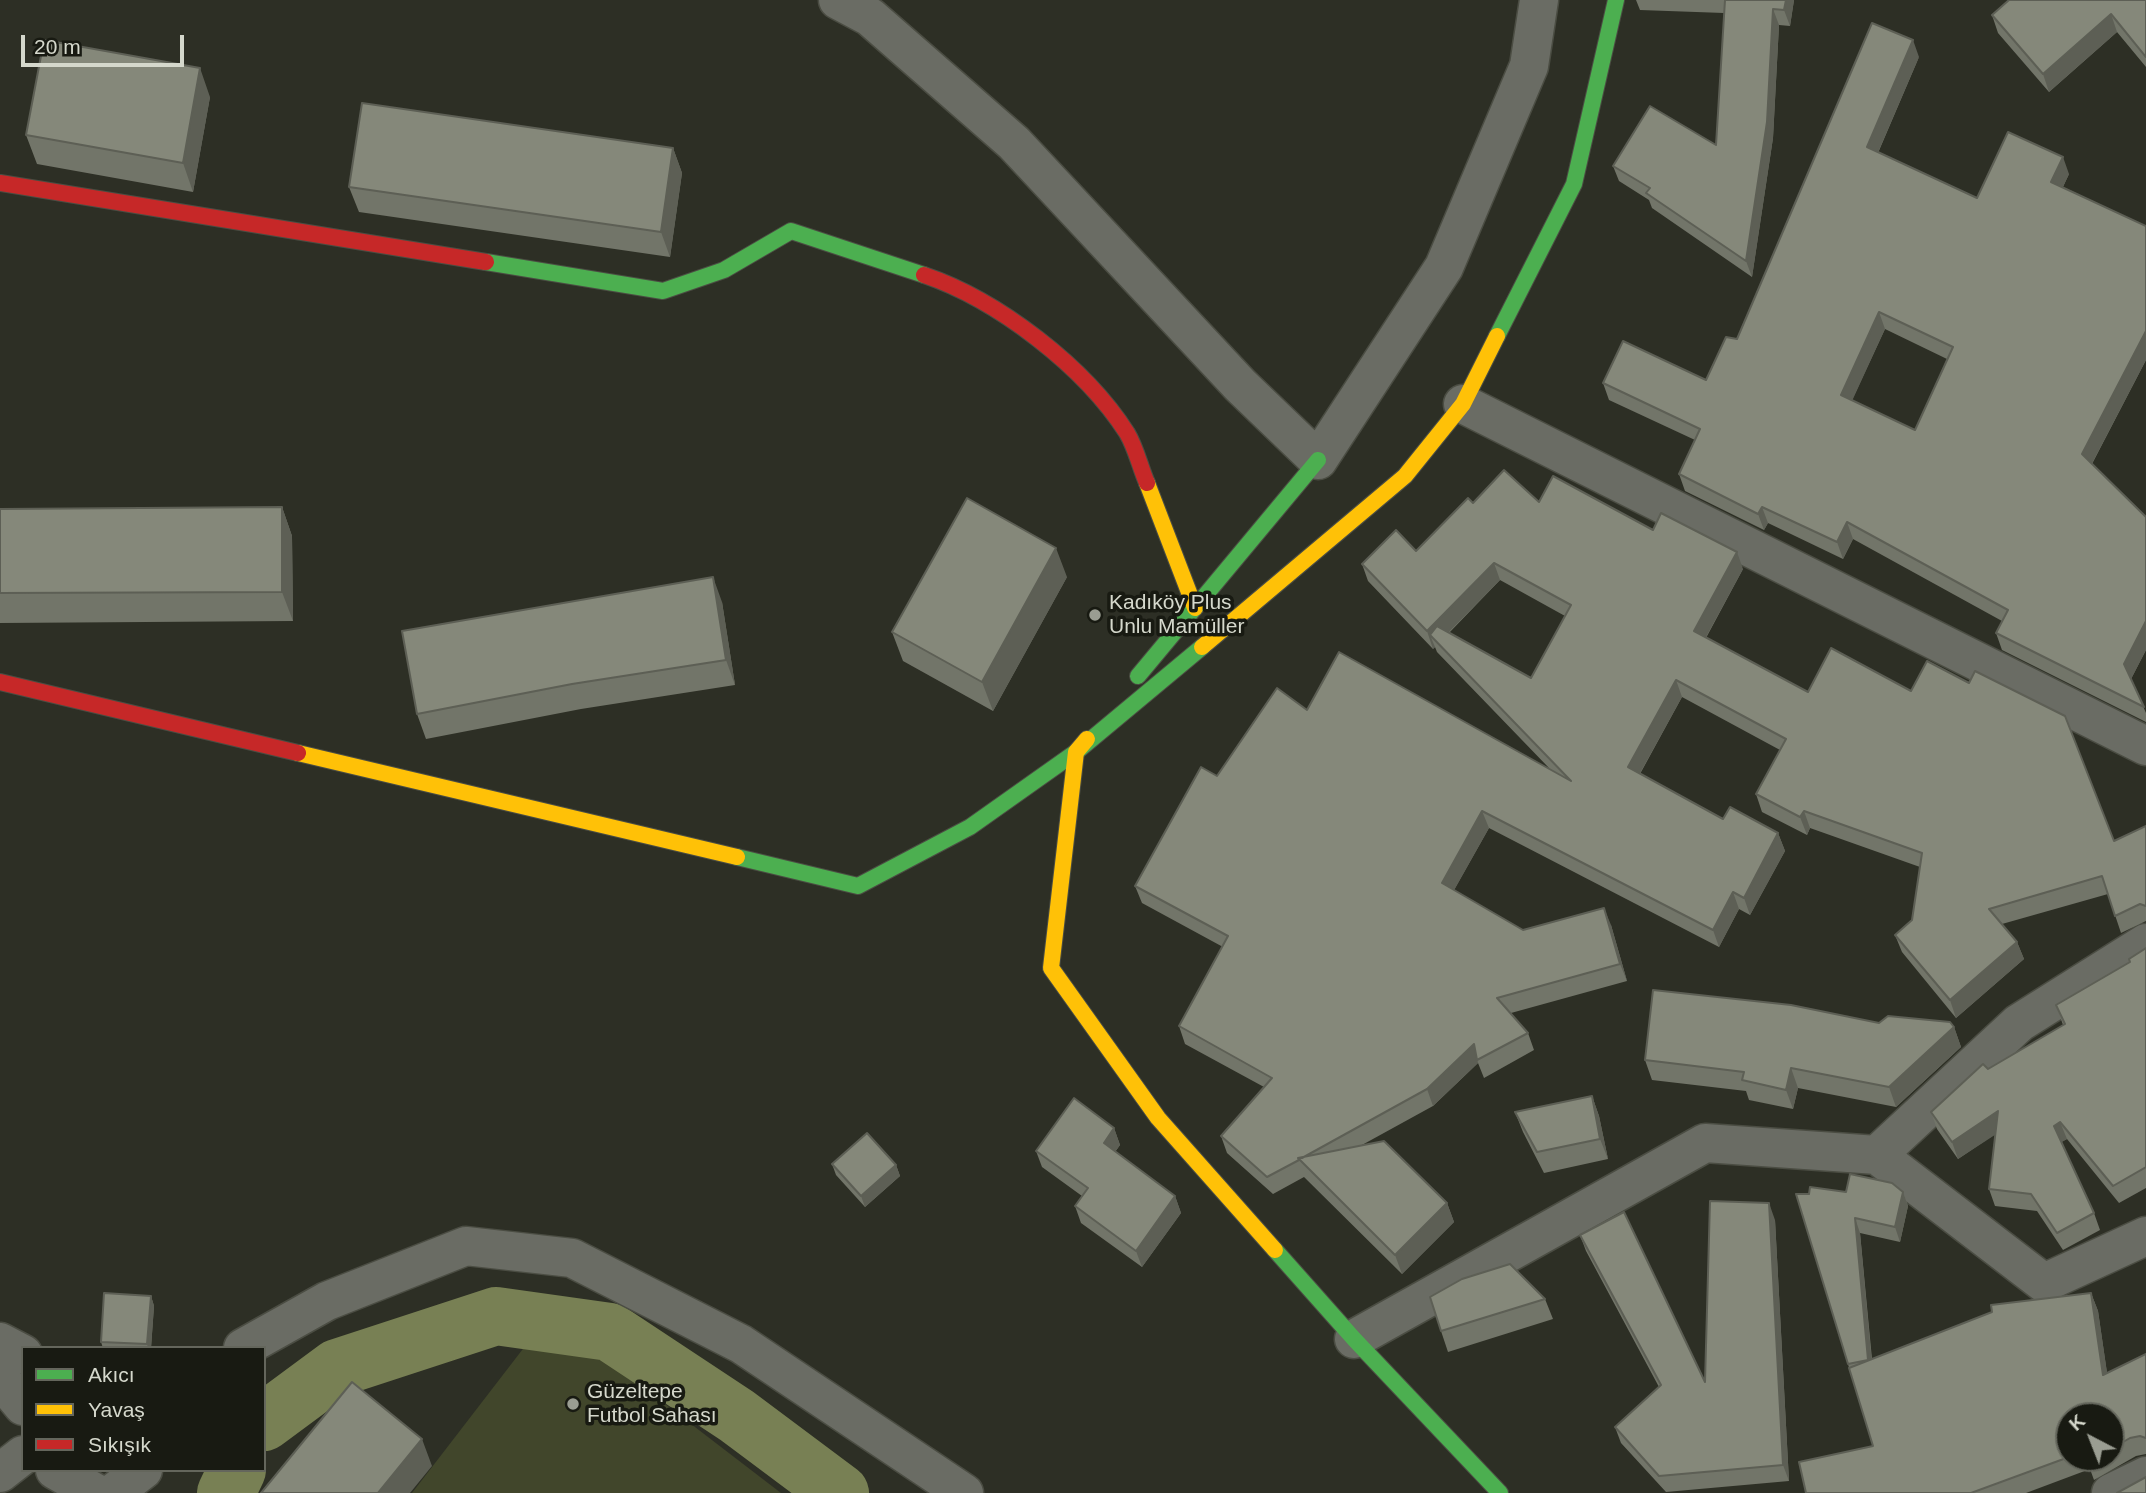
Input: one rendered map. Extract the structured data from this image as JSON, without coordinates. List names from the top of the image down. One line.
{"places":["Kadıköy Plus Unlu Mamüller","Güzeltepe Futbol Sahası"],"legend":["Akıcı","Yavaş","Sıkışık"],"scale_bar":"20 m","north":"top left"}
